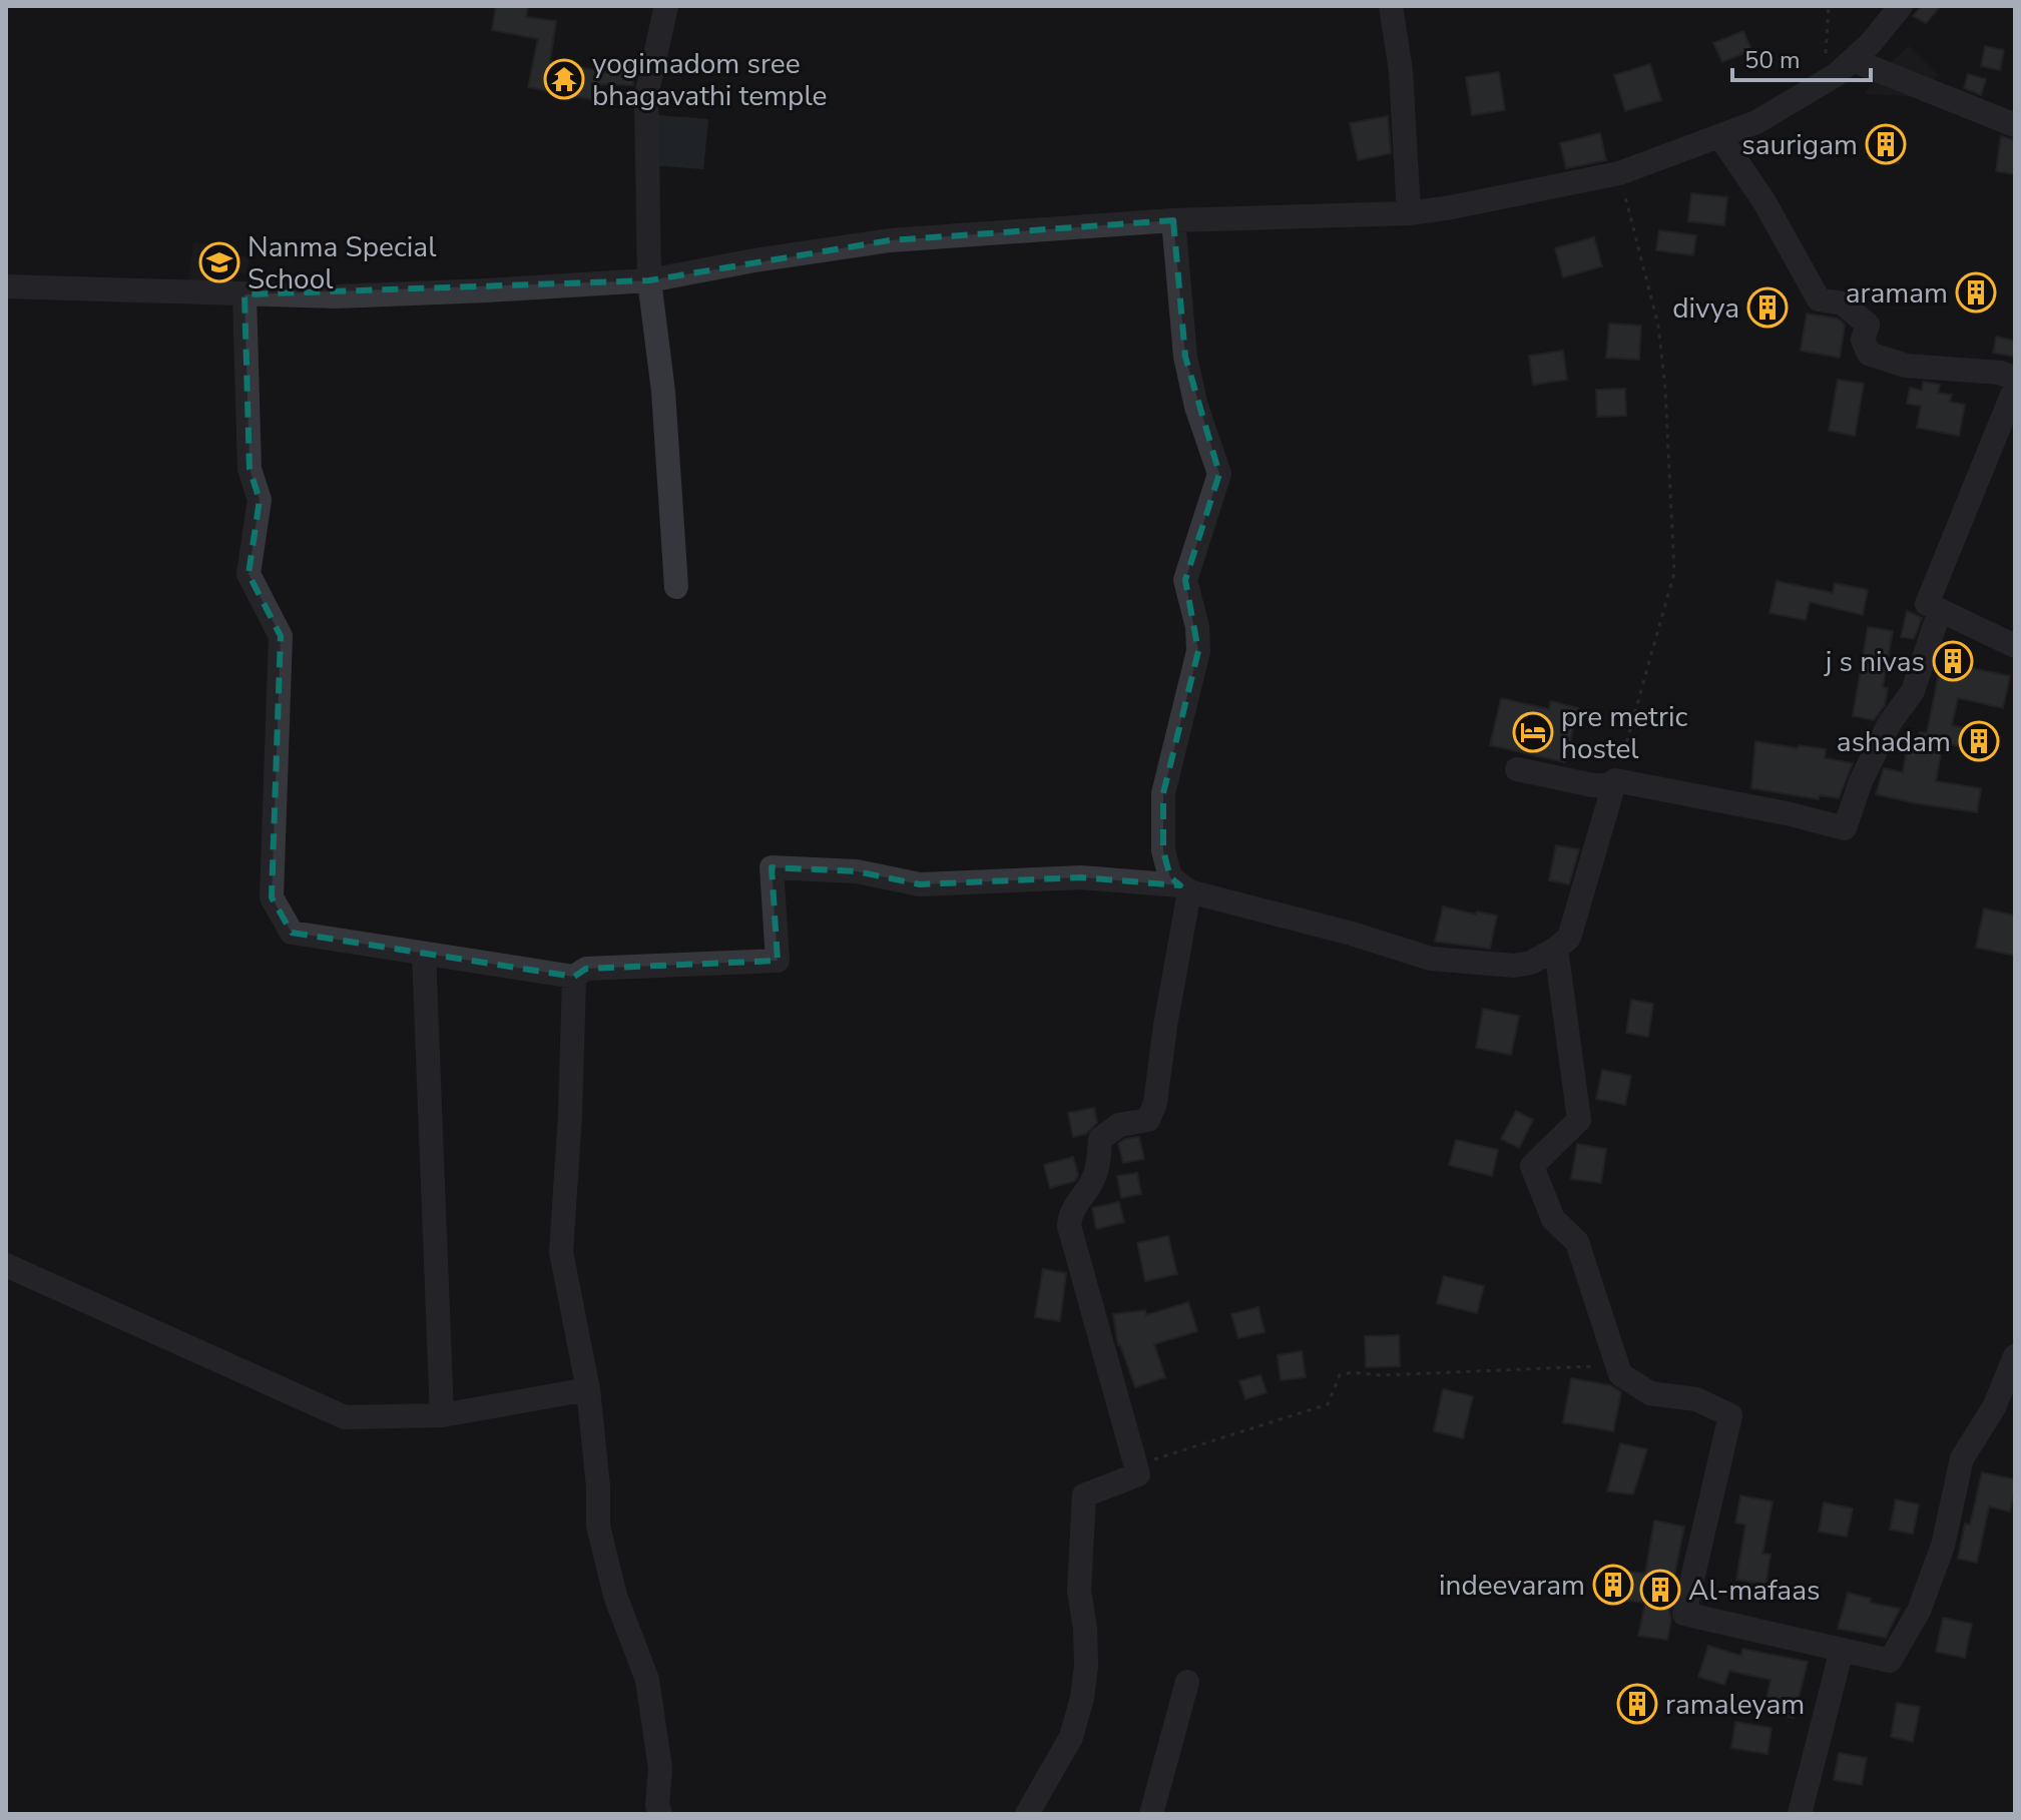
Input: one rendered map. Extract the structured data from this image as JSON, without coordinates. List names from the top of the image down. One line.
{"places":{"temple":["yogimadom sree bhagavathi temple"],"building":["saurigam","aramam","divya","j s nivas","ashadam","indeevaram","Al-mafaas","ramaleyam"],"school or university":["Nanma Special School"],"hotel":["pre metric hostel"]},"scale_bar":"50 m"}
